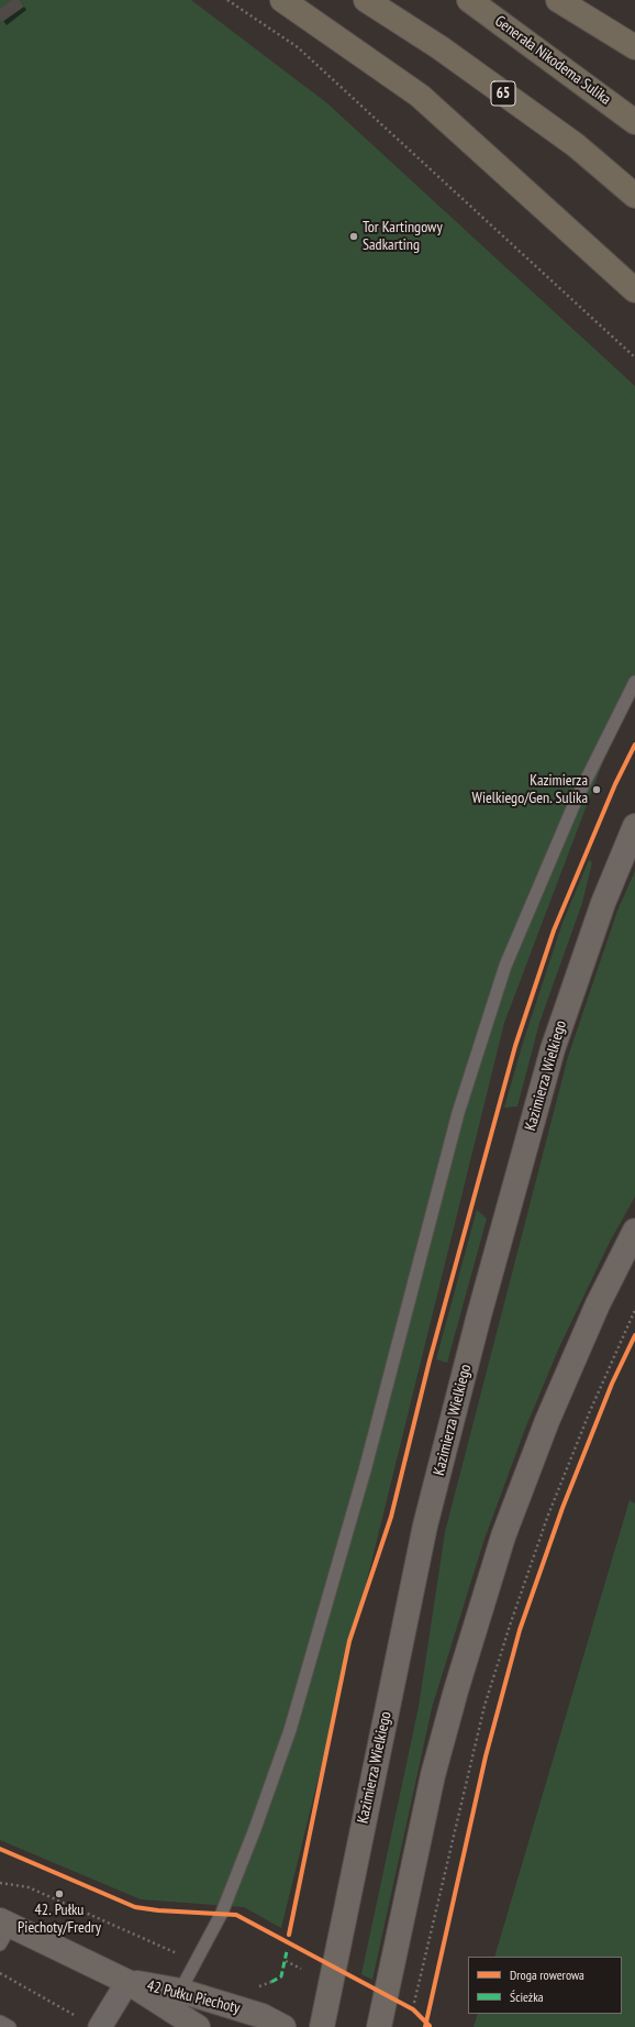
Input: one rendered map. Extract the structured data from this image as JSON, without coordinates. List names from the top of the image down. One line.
{"streets":{"highway":["Generała Nikodema Sulika","65"],"main road":["Kazimierza Wielkiego","42 Pułku Piechoty"]},"places":["Tor Kartingowy Sadkarting","Kazimierza Wielkiego/Gen. Sulika","42. Pułku Piechoty/Fredry"],"legend":["Droga rowerowa","Ścieżka"]}
